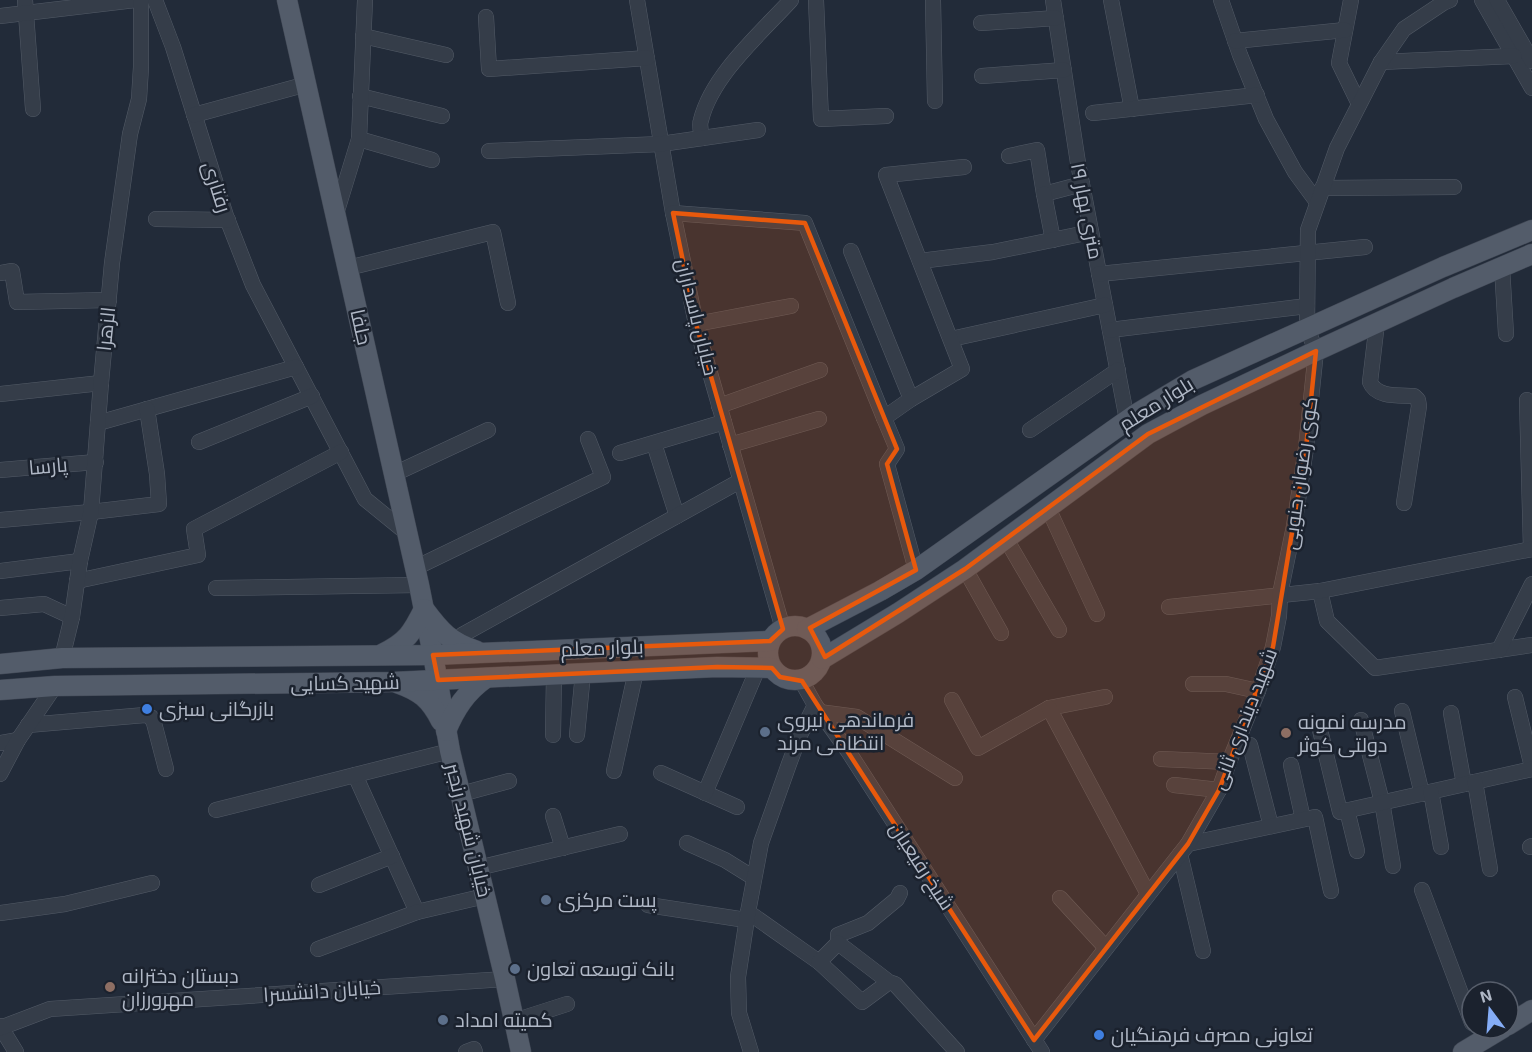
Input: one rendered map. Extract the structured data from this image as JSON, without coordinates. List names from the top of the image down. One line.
{"streets":{"main road":["جلفا","بلوار معلم","شهید کسایی","خیابان شهید رنجبر"],"street":["رفتاری","۱۹ متری بهار","خیابان پاسداران","الزهرا","پارسا","کوی رضوان جنوبی","شهید دینداری ثانی","شیخ رفیعیان","خیابان دانشسرا"]},"crossings":[["رفتاری","جلفا"],["۱۹ متری بهار","بلوار معلم"],["خیابان پاسداران","بلوار معلم"],["خیابان پاسداران","شیخ رفیعیان"],["جلفا","بلوار معلم"],["جلفا","شهید کسایی"],["جلفا","خیابان شهید رنجبر"],["الزهرا","پارسا"],["الزهرا","شهید کسایی"],["بلوار معلم","کوی رضوان جنوبی"],["بلوار معلم","شهید کسایی"],["بلوار معلم","خیابان شهید رنجبر"],["بلوار معلم","شیخ رفیعیان"],["کوی رضوان جنوبی","شهید دینداری ثانی"],["شهید کسایی","خیابان شهید رنجبر"],["شهید دینداری ثانی","شیخ رفیعیان"],["خیابان شهید رنجبر","خیابان دانشسرا"]],"places":["بازرگانی سبزی","فرماندهی نیروی انتظامی مرند","مدرسه نمونه دولتی کوثر","پست مرکزی","بانک توسعه تعاون","دبستان دخترانه مهرورزان","کمیته امداد","تعاونی مصرف فرهنگیان"],"north":"top"}
